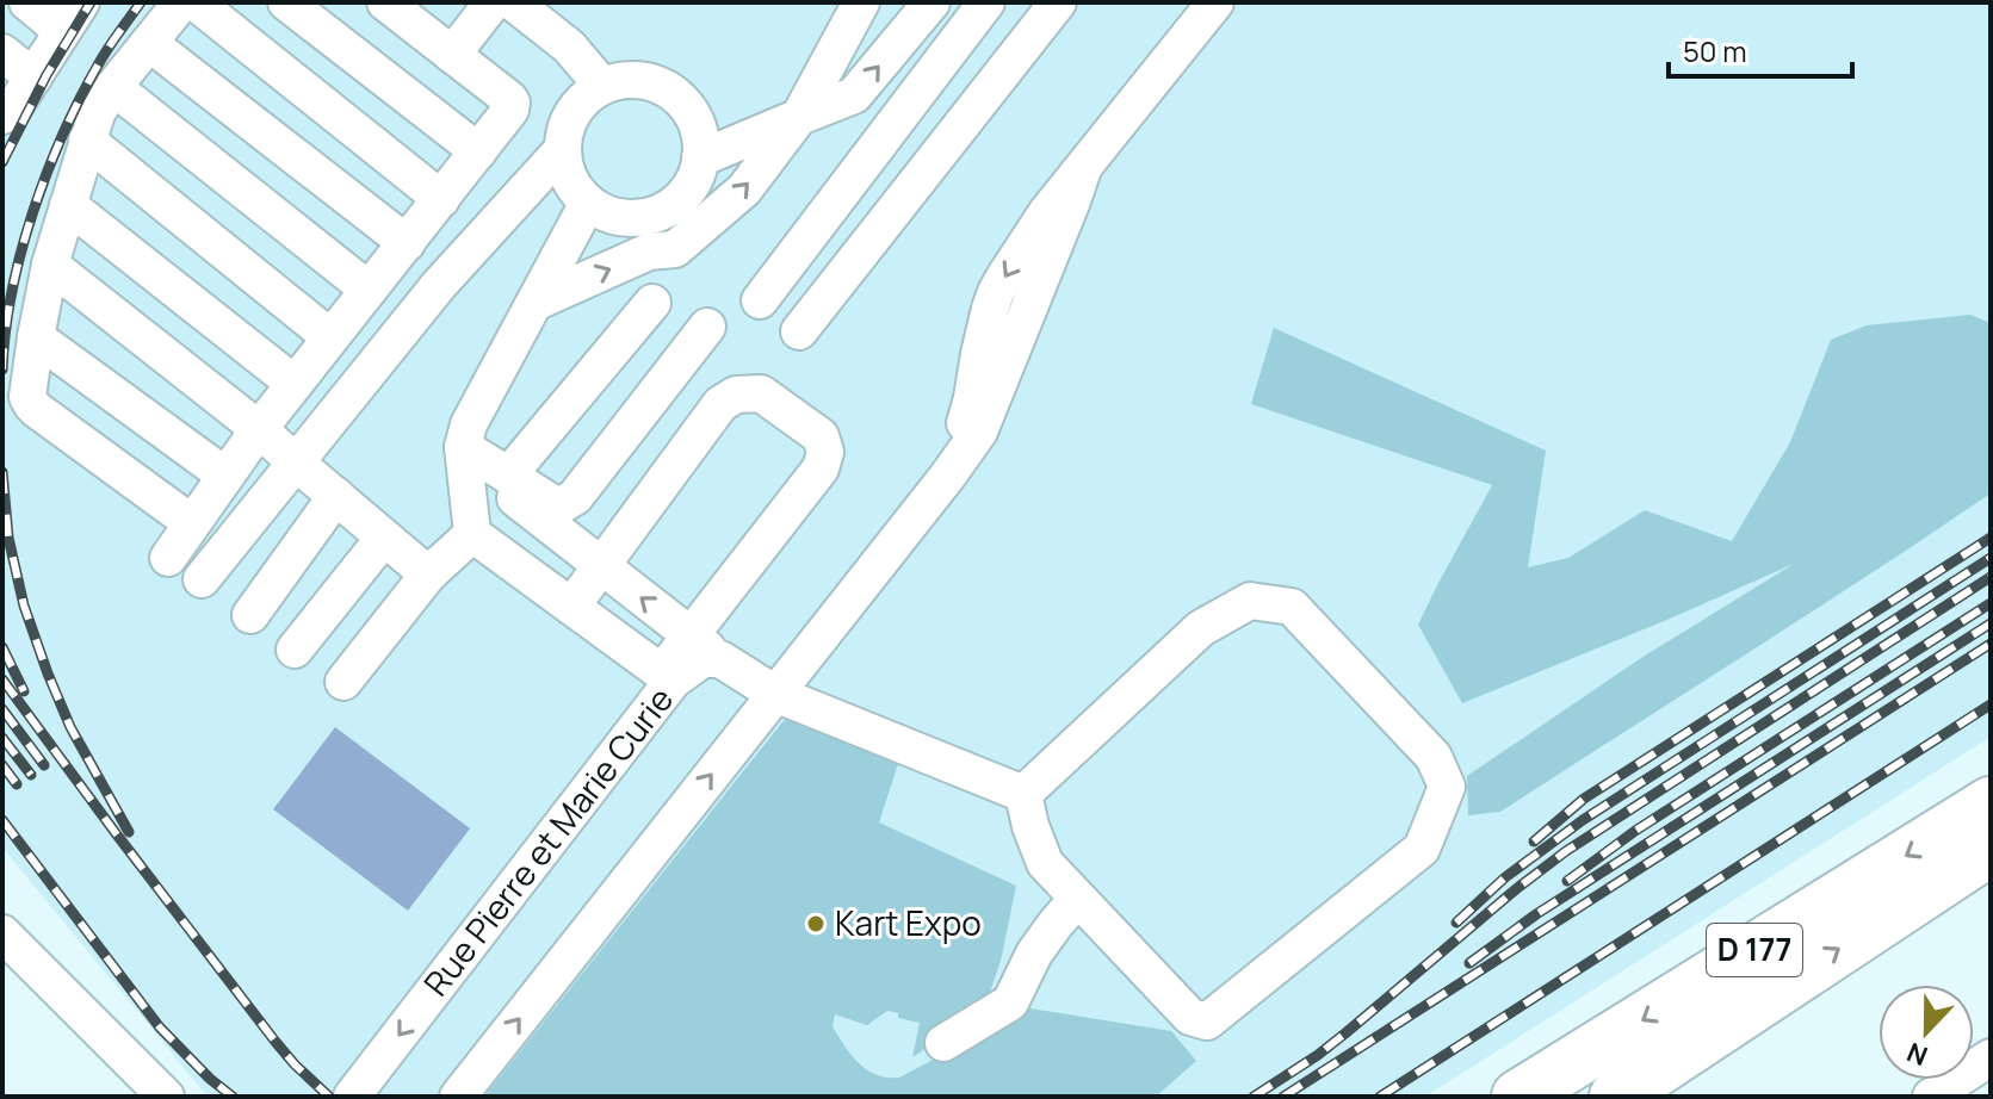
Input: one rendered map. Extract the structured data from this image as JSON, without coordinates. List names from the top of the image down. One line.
{"streets":{"highway":["D 177"],"street":["Rue Pierre et Marie Curie"]},"places":["Kart Expo"],"scale_bar":"50 m","north":"bottom"}
